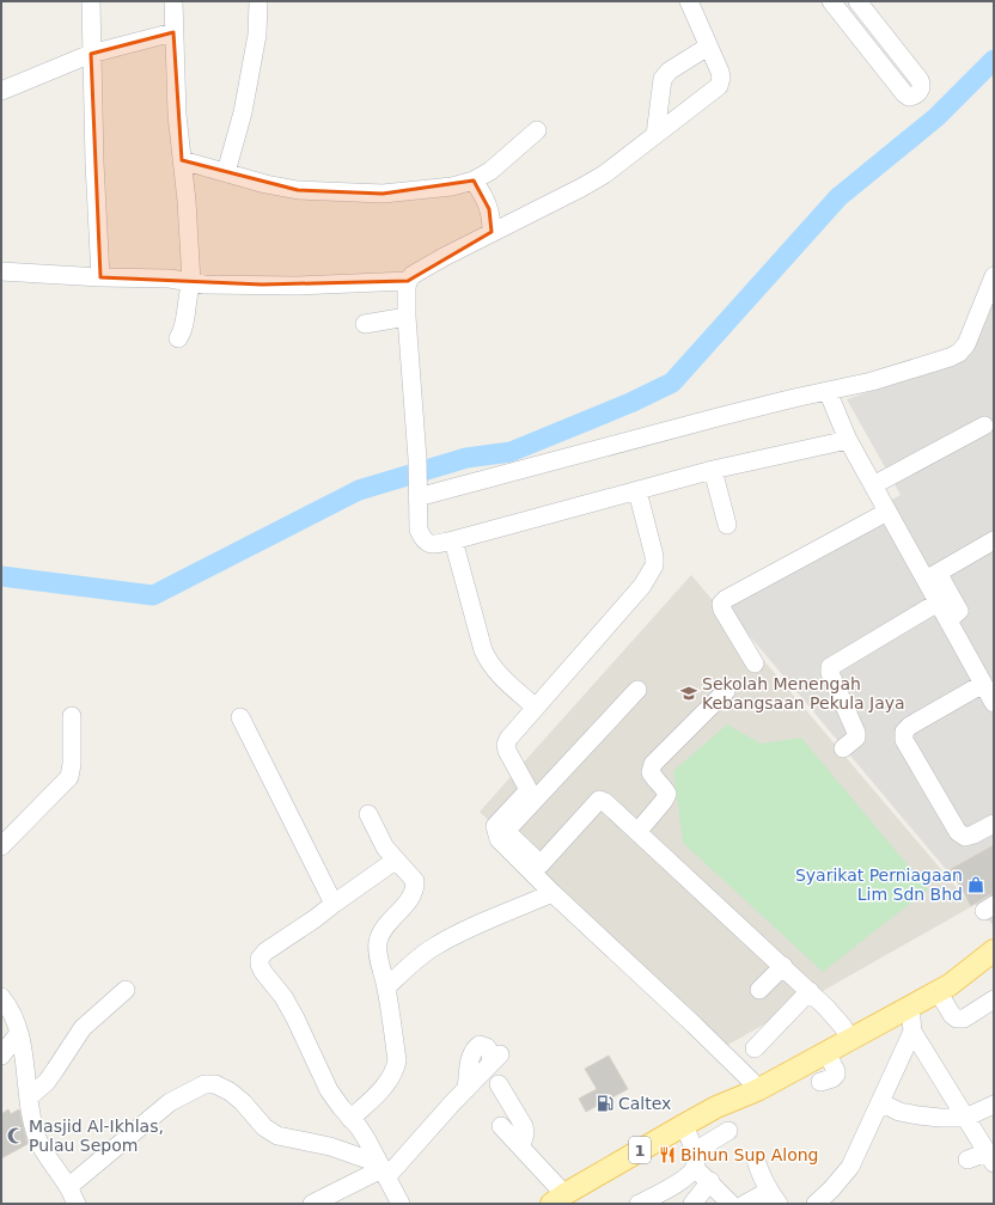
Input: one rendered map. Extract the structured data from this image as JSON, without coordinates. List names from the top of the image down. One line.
{"streets":{"main road":["1"]},"places":{"school or university":["Sekolah Menengah Kebangsaan Pekula Jaya"],"shop":["Syarikat Perniagaan Lim Sdn Bhd"],"fuel station":["Caltex"],"mosque":["Masjid Al-Ikhlas, Pulau Sepom"],"restaurant":["Bihun Sup Along"]}}
